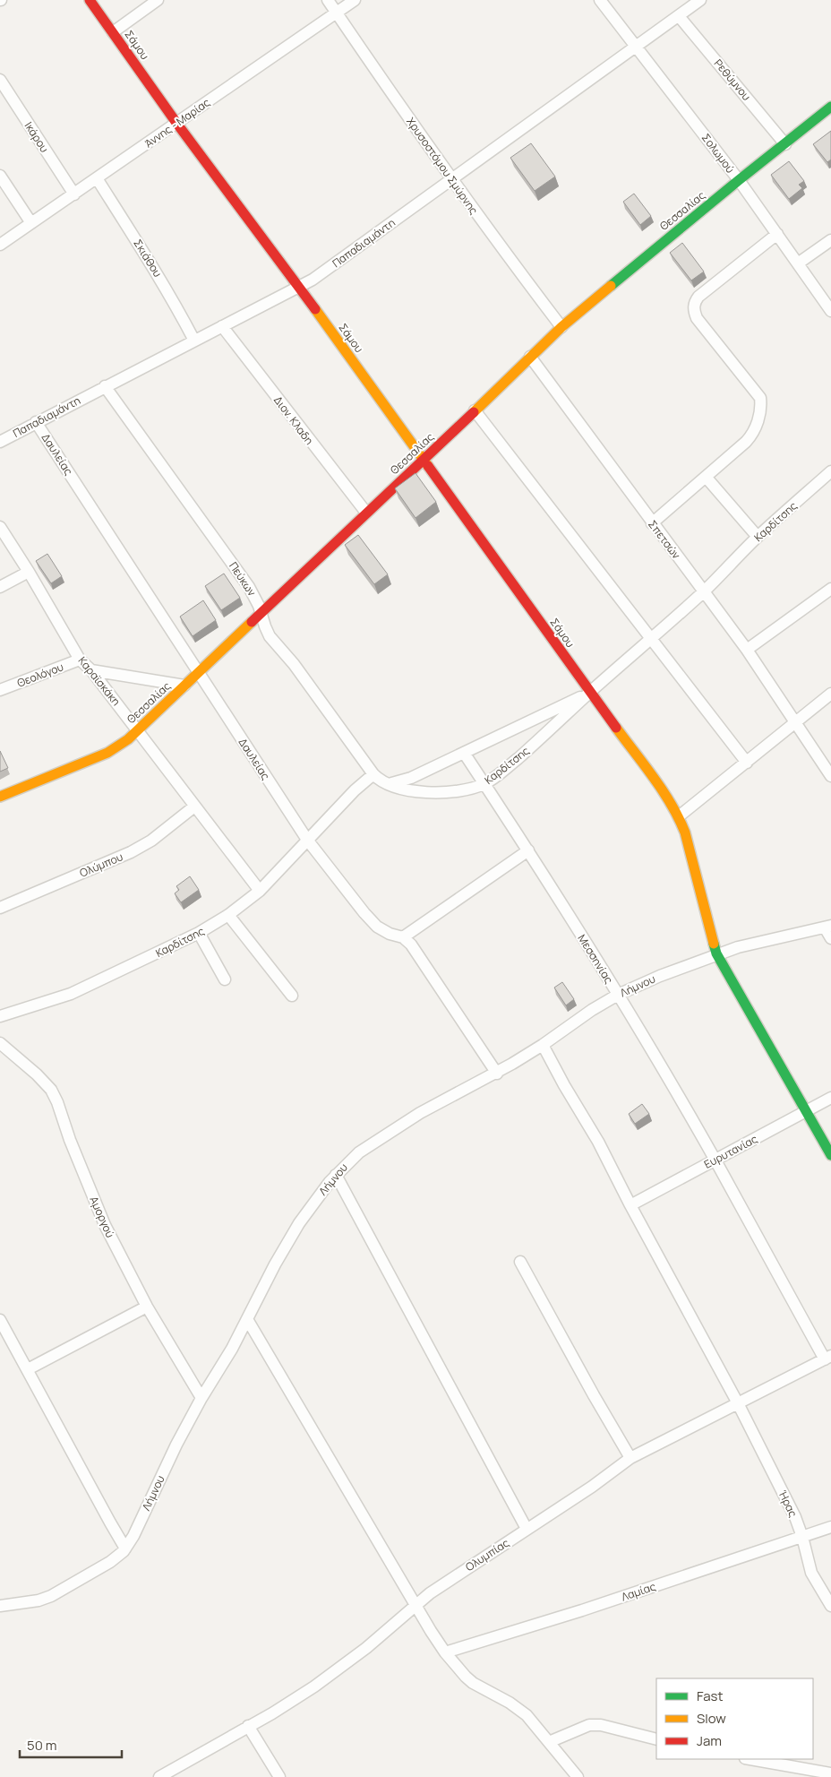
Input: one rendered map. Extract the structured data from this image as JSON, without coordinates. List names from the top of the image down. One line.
{"streets":{"street":["Σάμου","Ρεθύμνου","Άννης - Μαρίας","Ικάρου","Σολωμού","Χρυσοστόμου Σμύρνης","Θεσσαλίας","Παπαδιαμάντη","Σκιάθου","Διον. Κλαδη","Δαυλείας","Καρδίτσης","Σπετσών","Πεύκων","Θεολόγου","Καραϊσκάκη","Ολύμπου","Μεσσηνίας","Λήμνου","Ευρυτανίας","Αμοργού","Ήρας","Ολυμπίας","Λαμίας"]},"crossings":[["Σάμου","Άννης - Μαρίας"],["Σάμου","Θεσσαλίας"],["Σάμου","Παπαδιαμάντη"],["Σάμου","Καρδίτσης"],["Σάμου","Λήμνου"],["Σάμου","Ευρυτανίας"],["Ρεθύμνου","Θεσσαλίας"],["Ρεθύμνου","Παπαδιαμάντη"],["Άννης - Μαρίας","Ικάρου"],["Άννης - Μαρίας","Χρυσοστόμου Σμύρνης"],["Άννης - Μαρίας","Σκιάθου"],["Σολωμού","Θεσσαλίας"],["Σολωμού","Παπαδιαμάντη"],["Χρυσοστόμου Σμύρνης","Θεσσαλίας"],["Χρυσοστόμου Σμύρνης","Παπαδιαμάντη"],["Θεσσαλίας","Διον. Κλαδη"],["Θεσσαλίας","Δαυλείας"],["Θεσσαλίας","Σπετσών"],["Θεσσαλίας","Πεύκων"],["Θεσσαλίας","Καραϊσκάκη"],["Παπαδιαμάντη","Σκιάθου"],["Παπαδιαμάντη","Διον. Κλαδη"],["Παπαδιαμάντη","Δαυλείας"],["Παπαδιαμάντη","Πεύκων"],["Δαυλείας","Καρδίτσης"],["Δαυλείας","Λήμνου"],["Καρδίτσης","Σπετσών"],["Καρδίτσης","Πεύκων"],["Καρδίτσης","Καραϊσκάκη"],["Καρδίτσης","Μεσσηνίας"],["Θεολόγου","Καραϊσκάκη"],["Καραϊσκάκη","Ολύμπου"],["Μεσσηνίας","Λήμνου"],["Μεσσηνίας","Ευρυτανίας"],["Μεσσηνίας","Ολυμπίας"],["Λήμνου","Αμοργού"],["Λήμνου","Ήρας"],["Ευρυτανίας","Ήρας"],["Ήρας","Ολυμπίας"],["Ήρας","Λαμίας"]],"legend":["Fast","Slow","Jam"],"scale_bar":"50 m"}
